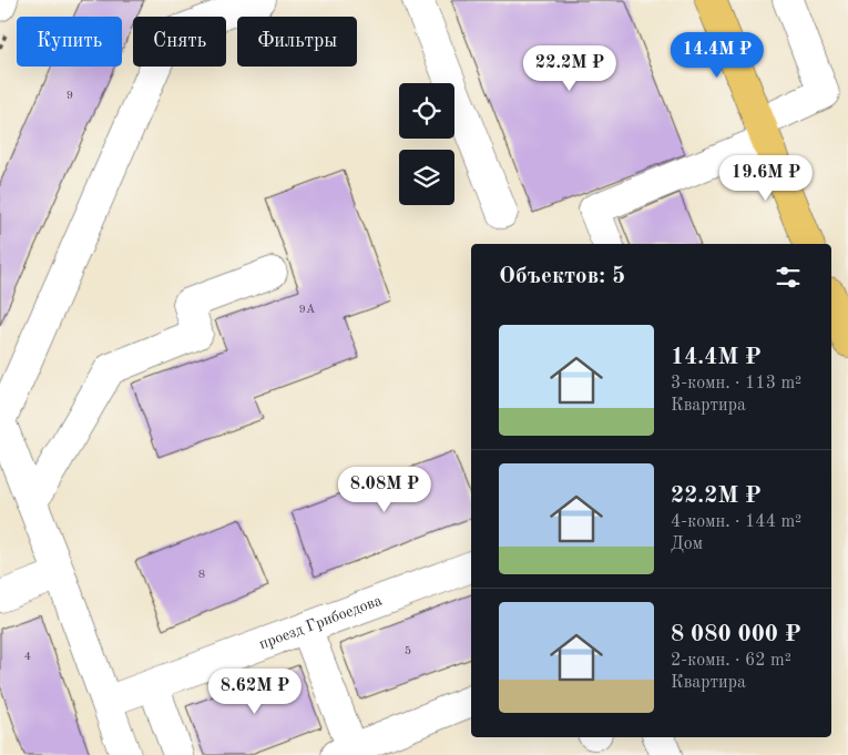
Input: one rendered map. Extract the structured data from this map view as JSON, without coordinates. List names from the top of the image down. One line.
{"streets":{"street":["проезд Грибоедова"]},"house_numbers":["9","9А","8","5","4"],"page":{"chip":["Купить","Снять","Фильтры"],"price":["14.4M ₽","22.2M ₽","19.6M ₽","8.08M ₽","8.62M ₽"],"heading":"Объектов: 5","list":[{"name":"14.4M ₽","note":"3-комн. · 113 m² · Квартира"},{"name":"22.2M ₽","note":"4-комн. · 144 m² · Дом"},{"name":"8 080 000 ₽","note":"2-комн. · 62 m² · Квартира"}]}}
